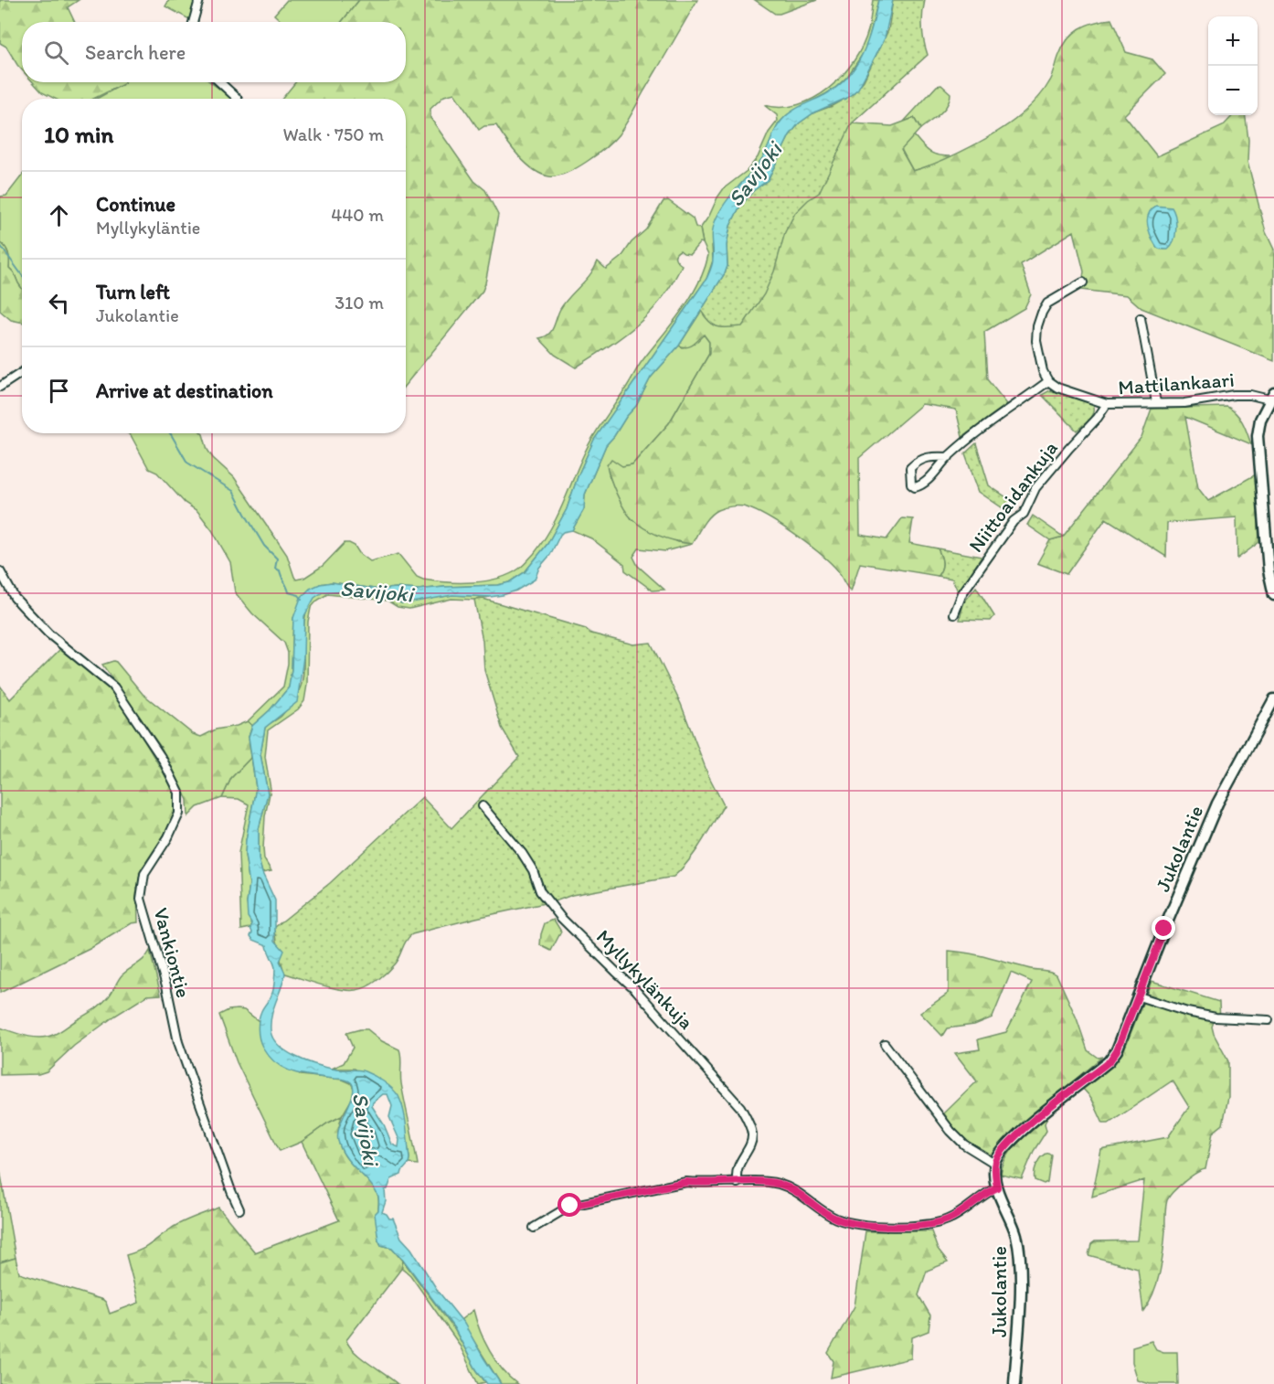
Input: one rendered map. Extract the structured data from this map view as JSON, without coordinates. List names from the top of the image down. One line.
{"streets":{"street":["Mattilankaari","Niittoaidankuja","Jukolantie","Vankiontie","Myllykylänkuja"]},"crossings":[["Mattilankaari","Niittoaidankuja"]],"water":["Savijoki"],"page":{"map_buttons":["+","−"],"search":"Search here","heading":["10 min","Walk · 750 m"],"list":[["Continue","Myllykyläntie","440 m"],["Turn left","Jukolantie","310 m"],"Arrive at destination"]}}
